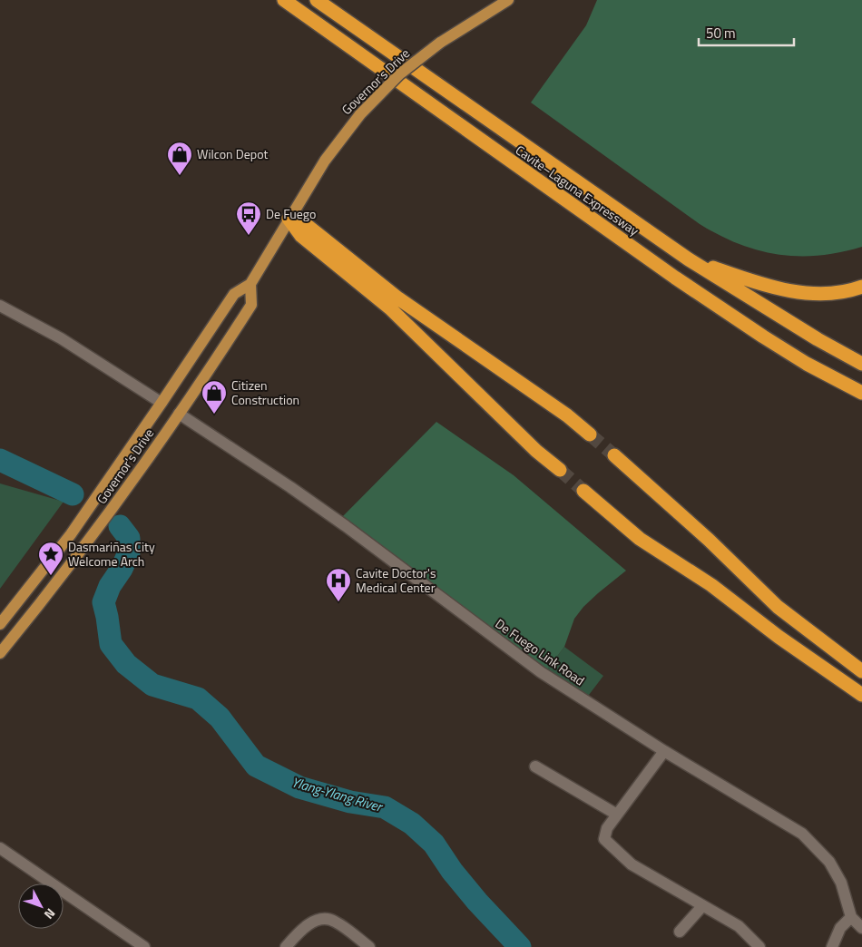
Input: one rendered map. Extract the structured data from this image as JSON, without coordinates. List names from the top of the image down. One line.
{"streets":{"highway":["Cavite–Laguna Expressway"],"main road":["Governor's Drive"],"street":["De Fuego Link Road"]},"crossings":[["Governor's Drive","De Fuego Link Road"]],"water":["Ylang-Ylang River"],"places":{"shop":["Wilcon Depot","Citizen Construction"],"bus stop":["De Fuego"],"place":["Dasmariñas City Welcome Arch"],"hospital":["Cavite Doctor's Medical Center"]},"scale_bar":"50 m","north":"bottom right"}
